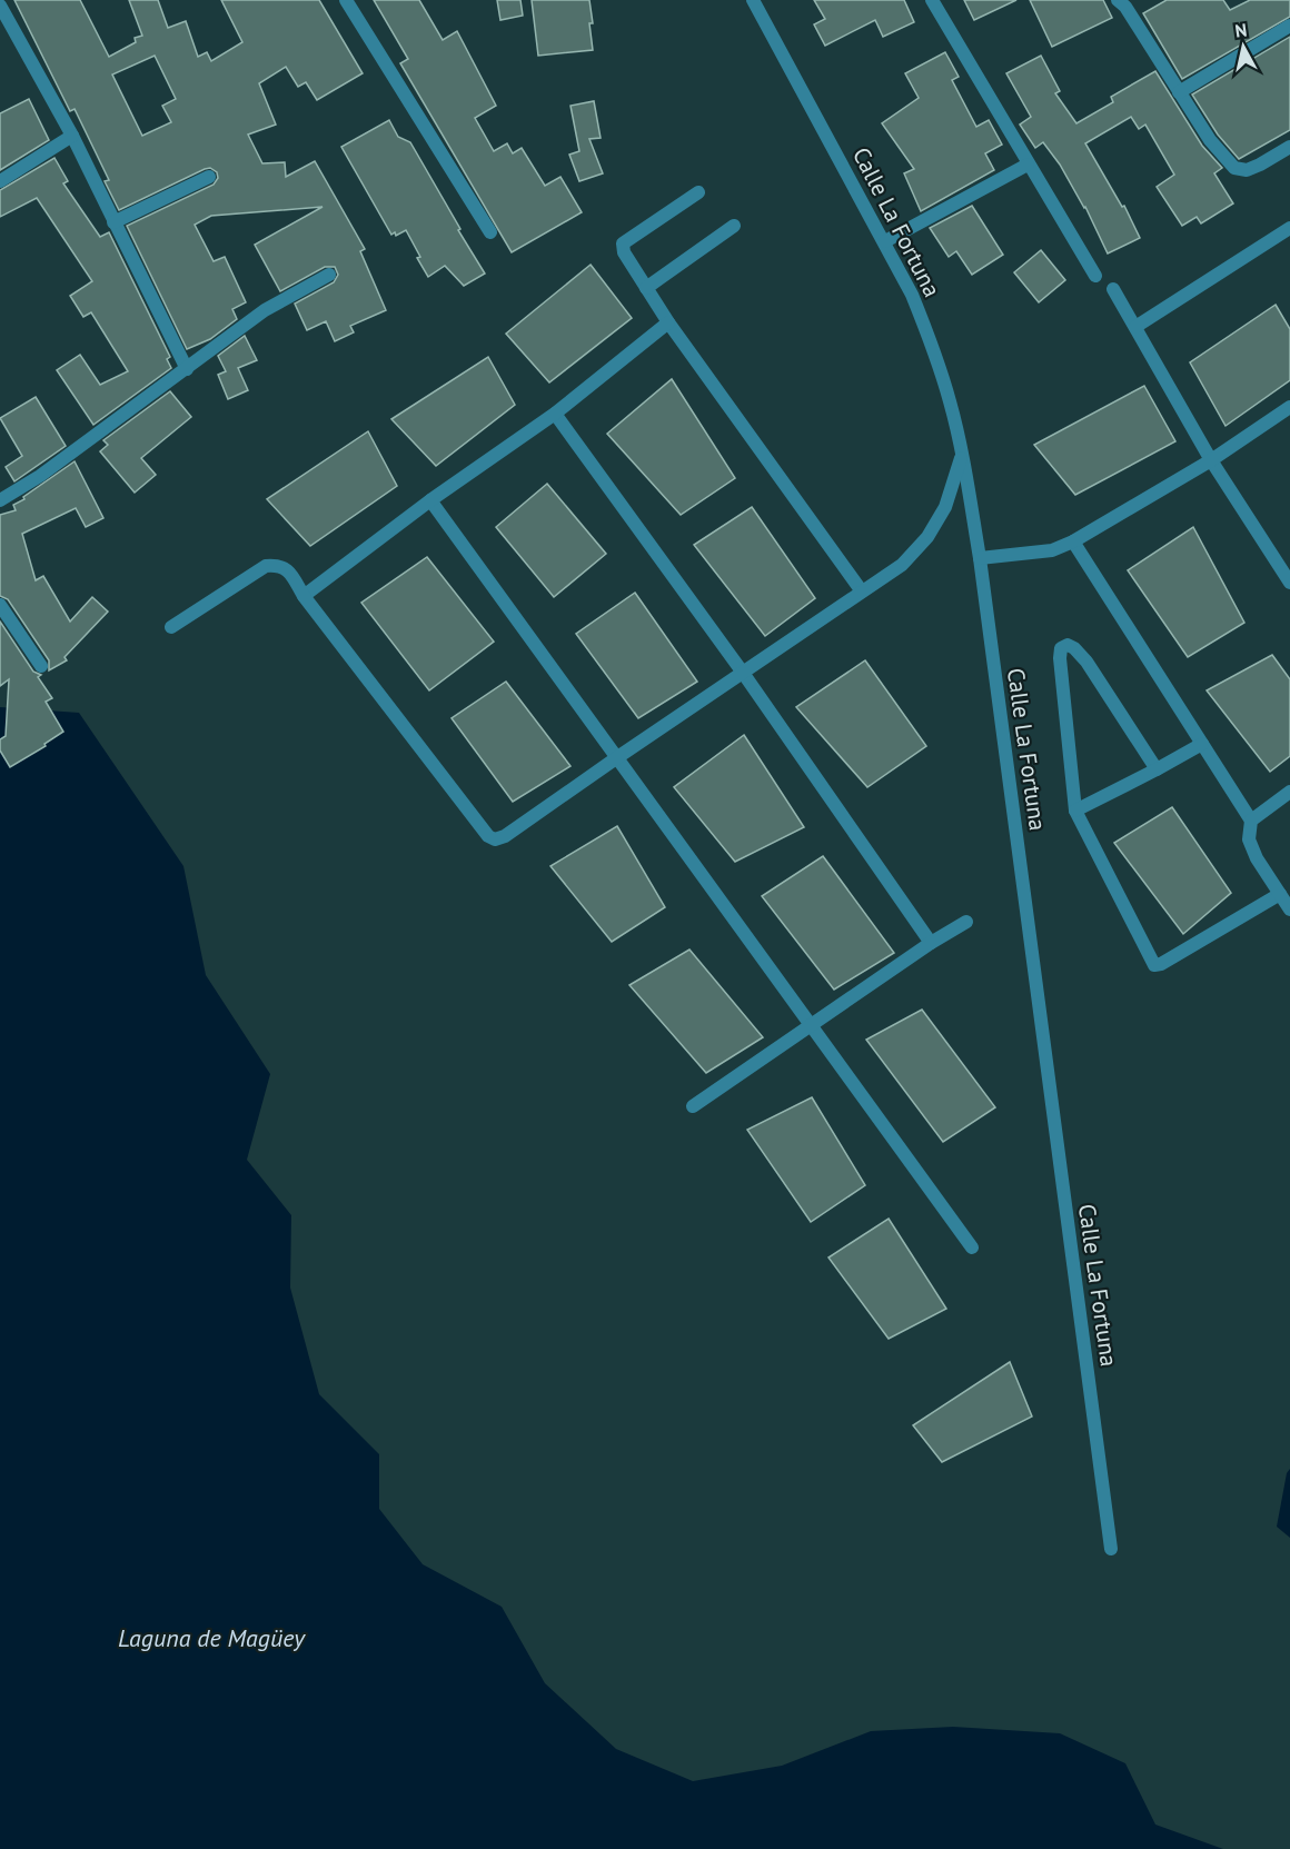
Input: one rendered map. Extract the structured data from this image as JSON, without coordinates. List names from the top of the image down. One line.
{"streets":{"street":["Calle La Fortuna"]},"water":["Laguna de Magüey"],"north":"top"}
